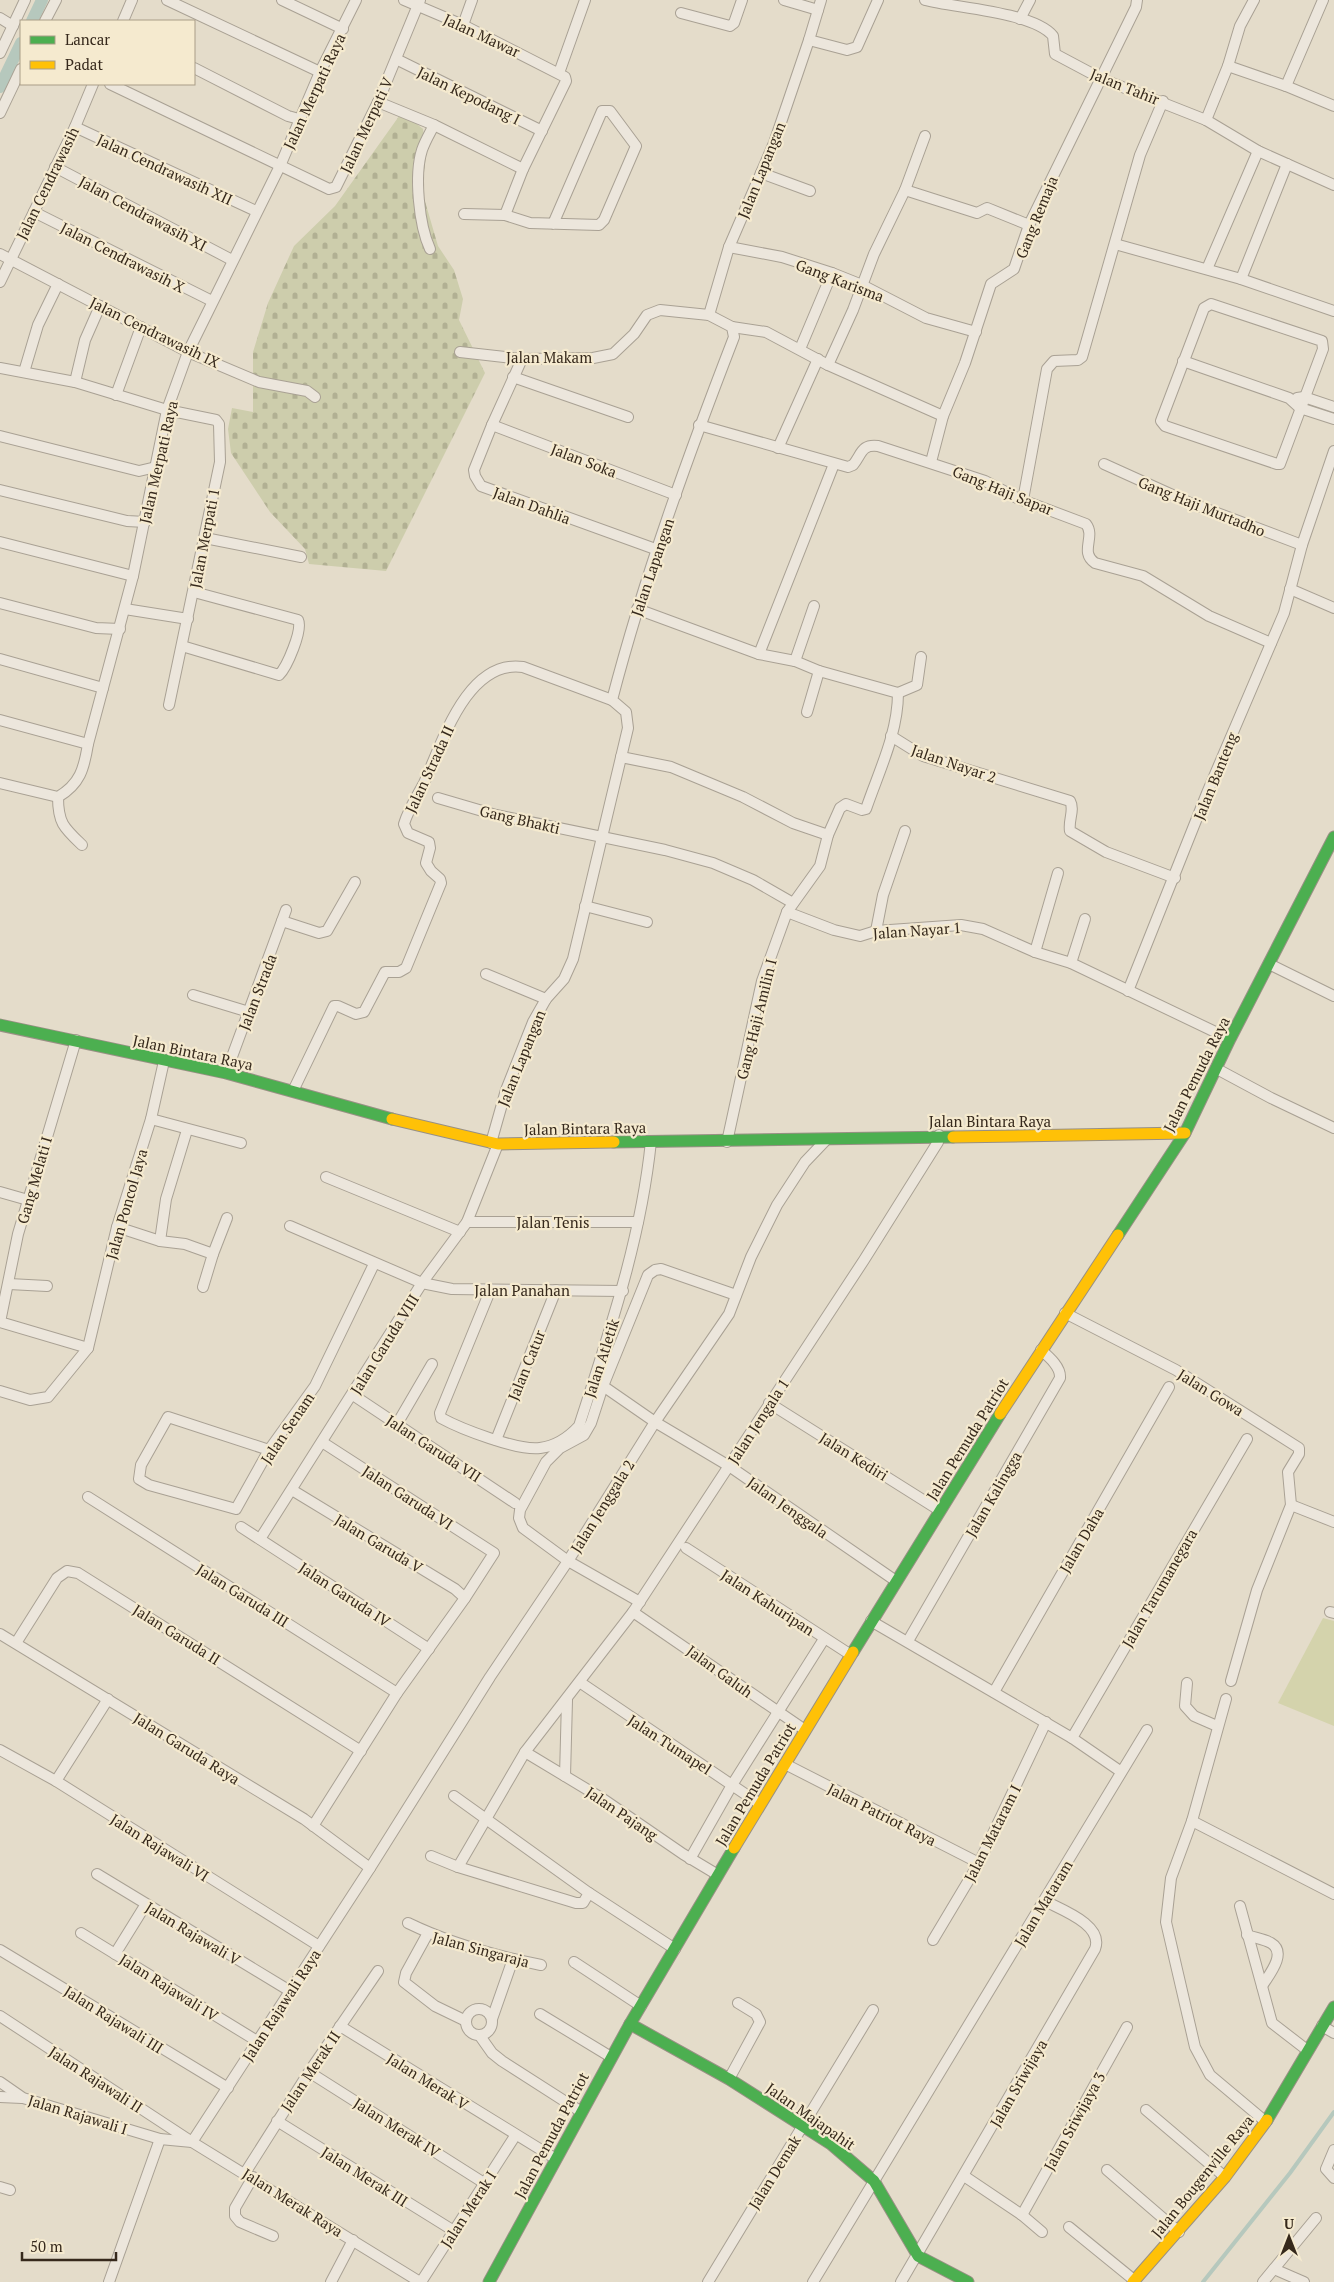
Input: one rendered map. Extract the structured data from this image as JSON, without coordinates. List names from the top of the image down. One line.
{"streets":{"main road":["Jalan Bintara Raya","Jalan Pemuda Raya","Jalan Pemuda Patriot","Jalan Majapahit","Jalan Bougenville Raya"],"street":["Jalan Mawar","Jalan Tahir","Jalan Merpati Raya","Jalan Kepodang I","Jalan Merpati V","Jalan Cendrawasih XII","Jalan Lapangan","Jalan Cendrawasih","Jalan Cendrawasih XI","Gang Remaja","Jalan Cendrawasih X","Gang Karisma","Jalan Cendrawasih IX","Jalan Makam","Jalan Soka","Gang Haji Sapar","Jalan Dahlia","Gang Haji Murtadho","Jalan Merpati 1","Jalan Nayar 2","Jalan Strada II","Jalan Banteng","Gang Bhakti","Jalan Nayar 1","Jalan Strada","Gang Haji Amilin I","Gang Melati I","Jalan Poncol Jaya","Jalan Tenis","Jalan Panahan","Jalan Garuda VIII","Jalan Atletik","Jalan Catur","Jalan Gowa","Jalan Jengala 1","Jalan Senam","Jalan Garuda VII","Jalan Kediri","Jalan Kalingga","Jalan Garuda VI","Jalan Jenggala 2","Jalan Jenggala","Jalan Daha","Jalan Garuda V","Jalan Tarumanegara","Jalan Garuda IV","Jalan Garuda III","Jalan Kahuripan","Jalan Garuda II","Jalan Galuh","Jalan Tumapel","Jalan Garuda Raya","Jalan Pajang","Jalan Patriot Raya","Jalan Mataram I","Jalan Rajawali VI","Jalan Mataram","Jalan Rajawali V","Jalan Singaraja","Jalan Rajawali IV","Jalan Rajawali Raya","Jalan Rajawali III","Jalan Merak II","Jalan Rajawali II","Jalan Merak V","Jalan Sriwijaya","Jalan Rajawali I","Jalan Sriwijaya 3","Jalan Merak IV","Jalan Demak","Jalan Merak III","Jalan Merak Raya","Jalan Merak I"]},"crossings":[["Jalan Mawar","Jalan Merpati V"],["Jalan Tahir","Gang Remaja"],["Jalan Merpati Raya","Jalan Merpati V"],["Jalan Merpati Raya","Jalan Cendrawasih XII"],["Jalan Merpati Raya","Jalan Cendrawasih XI"],["Jalan Merpati Raya","Jalan Cendrawasih X"],["Jalan Merpati Raya","Jalan Cendrawasih IX"],["Jalan Merpati Raya","Jalan Merpati 1"],["Jalan Kepodang I","Jalan Merpati V"],["Jalan Cendrawasih XII","Jalan Cendrawasih"],["Jalan Lapangan","Gang Karisma"],["Jalan Lapangan","Jalan Makam"],["Jalan Lapangan","Jalan Soka"],["Jalan Lapangan","Gang Haji Sapar"],["Jalan Lapangan","Jalan Dahlia"],["Jalan Lapangan","Jalan Strada II"],["Jalan Lapangan","Gang Bhakti"],["Jalan Lapangan","Jalan Bintara Raya"],["Jalan Lapangan","Jalan Garuda VIII"],["Jalan Cendrawasih","Jalan Cendrawasih XI"],["Jalan Cendrawasih","Jalan Cendrawasih X"],["Jalan Cendrawasih","Jalan Cendrawasih IX"],["Gang Remaja","Gang Karisma"],["Gang Remaja","Gang Haji Sapar"],["Jalan Makam","Jalan Dahlia"],["Jalan Soka","Jalan Dahlia"],["Gang Haji Sapar","Jalan Banteng"],["Gang Haji Murtadho","Jalan Banteng"],["Jalan Nayar 2","Jalan Banteng"],["Jalan Nayar 2","Gang Haji Amilin I"],["Jalan Strada II","Jalan Bintara Raya"],["Jalan Banteng","Jalan Nayar 1"],["Gang Bhakti","Jalan Nayar 1"],["Gang Bhakti","Gang Haji Amilin I"],["Jalan Nayar 1","Gang Haji Amilin I"],["Jalan Strada","Jalan Bintara Raya"],["Gang Haji Amilin I","Jalan Bintara Raya"],["Jalan Bintara Raya","Jalan Pemuda Raya"],["Jalan Bintara Raya","Gang Melati I"],["Jalan Bintara Raya","Jalan Poncol Jaya"],["Jalan Bintara Raya","Jalan Garuda VIII"],["Jalan Bintara Raya","Jalan Atletik"],["Jalan Bintara Raya","Jalan Jengala 1"],["Jalan Bintara Raya","Jalan Jenggala 2"],["Jalan Pemuda Raya","Jalan Gowa"],["Jalan Pemuda Raya","Jalan Pemuda Patriot"],["Jalan Tenis","Jalan Garuda VIII"],["Jalan Tenis","Jalan Atletik"],["Jalan Panahan","Jalan Garuda VIII"],["Jalan Panahan","Jalan Atletik"],["Jalan Panahan","Jalan Catur"],["Jalan Panahan","Jalan Senam"],["Jalan Garuda VIII","Jalan Garuda VII"],["Jalan Garuda VIII","Jalan Garuda VI"],["Jalan Garuda VIII","Jalan Garuda V"],["Jalan Garuda VIII","Jalan Garuda IV"],["Jalan Atletik","Jalan Catur"],["Jalan Gowa","Jalan Pemuda Patriot"],["Jalan Jengala 1","Jalan Kediri"],["Jalan Jengala 1","Jalan Jenggala"],["Jalan Jengala 1","Jalan Galuh"],["Jalan Jengala 1","Jalan Tumapel"],["Jalan Jengala 1","Jalan Pajang"],["Jalan Pemuda Patriot","Jalan Kediri"],["Jalan Pemuda Patriot","Jalan Kalingga"],["Jalan Pemuda Patriot","Jalan Jenggala"],["Jalan Pemuda Patriot","Jalan Kahuripan"],["Jalan Pemuda Patriot","Jalan Galuh"],["Jalan Pemuda Patriot","Jalan Tumapel"],["Jalan Pemuda Patriot","Jalan Pajang"],["Jalan Pemuda Patriot","Jalan Patriot Raya"],["Jalan Pemuda Patriot","Jalan Merak V"],["Jalan Pemuda Patriot","Jalan Majapahit"],["Jalan Garuda VI","Jalan Garuda V"],["Jalan Jenggala 2","Jalan Jenggala"],["Jalan Jenggala 2","Jalan Garuda Raya"],["Jalan Jenggala 2","Jalan Rajawali Raya"],["Jalan Garuda II","Jalan Garuda Raya"],["Jalan Garuda Raya","Jalan Rajawali Raya"],["Jalan Patriot Raya","Jalan Mataram I"],["Jalan Rajawali VI","Jalan Rajawali Raya"],["Jalan Mataram","Jalan Sriwijaya"],["Jalan Mataram","Jalan Majapahit"],["Jalan Rajawali V","Jalan Rajawali Raya"],["Jalan Rajawali IV","Jalan Rajawali Raya"],["Jalan Rajawali Raya","Jalan Rajawali III"],["Jalan Rajawali Raya","Jalan Rajawali II"],["Jalan Rajawali Raya","Jalan Merak Raya"],["Jalan Merak II","Jalan Merak V"],["Jalan Merak II","Jalan Merak IV"],["Jalan Merak II","Jalan Merak III"],["Jalan Merak II","Jalan Merak Raya"],["Jalan Rajawali II","Jalan Merak Raya"],["Jalan Merak V","Jalan Merak I"],["Jalan Sriwijaya","Jalan Majapahit"],["Jalan Rajawali I","Jalan Merak Raya"],["Jalan Majapahit","Jalan Demak"],["Jalan Merak IV","Jalan Merak I"],["Jalan Merak III","Jalan Merak I"],["Jalan Merak Raya","Jalan Merak I"]],"legend":["Lancar","Padat"],"scale_bar":"50 m","north":"top"}
